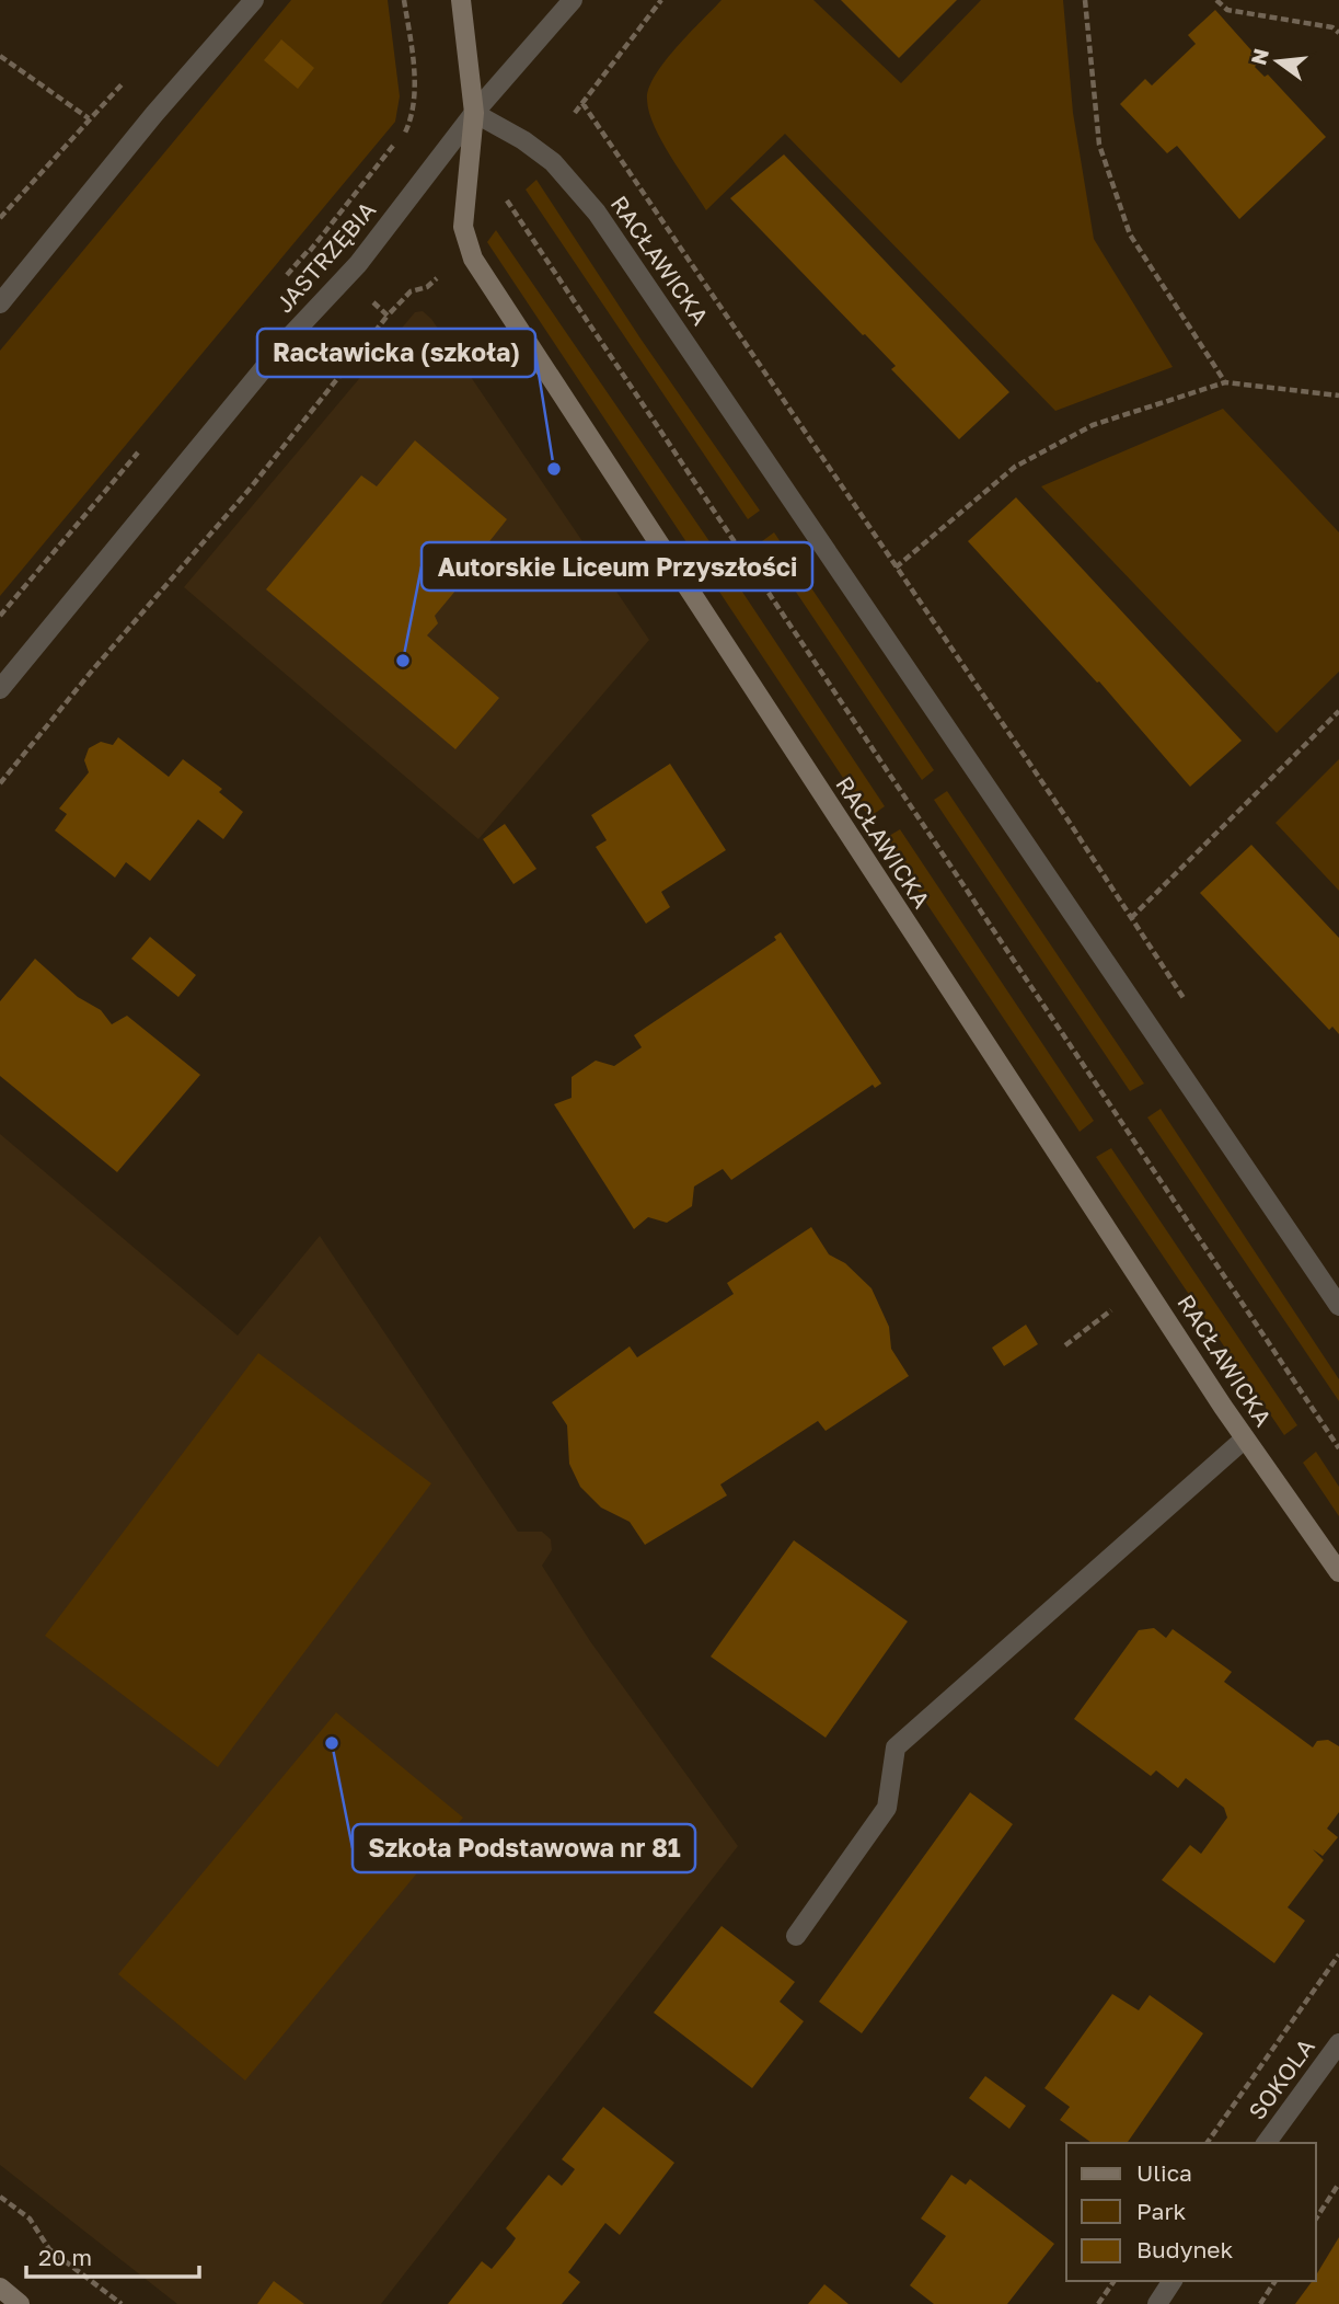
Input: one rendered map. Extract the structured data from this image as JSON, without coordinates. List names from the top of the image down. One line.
{"streets":{"street":["JASTRZĘBIA","RACŁAWICKA","SOKOLA"]},"crossings":[["JASTRZĘBIA","RACŁAWICKA"]],"places":["Racławicka (szkoła)","Autorskie Liceum Przyszłości","Szkoła Podstawowa nr 81"],"legend":["Ulica","Park","Budynek"],"scale_bar":"20 m","north":"left"}
